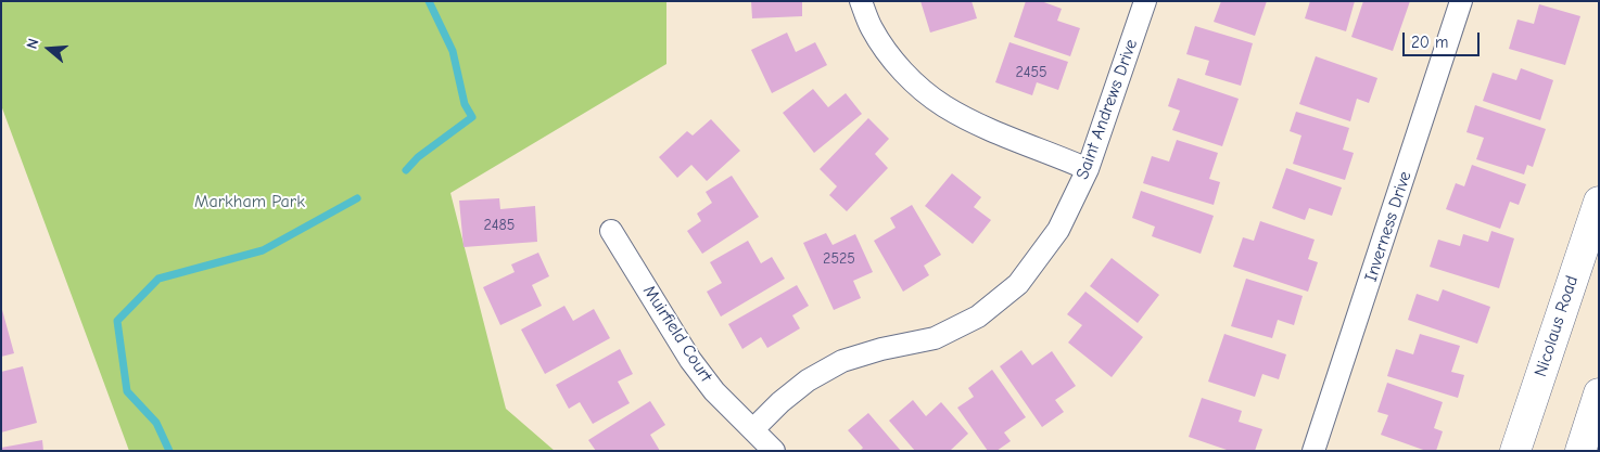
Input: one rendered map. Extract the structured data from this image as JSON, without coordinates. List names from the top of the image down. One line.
{"streets":{"main road":["Nicolaus Road"],"street":["Saint Andrews Drive","Inverness Drive","Muirfield Court"]},"crossings":[["Saint Andrews Drive","Muirfield Court"]],"parks":["Markham Park"],"house_numbers":["2455","2485","2525"],"scale_bar":"20 m","north":"left"}
